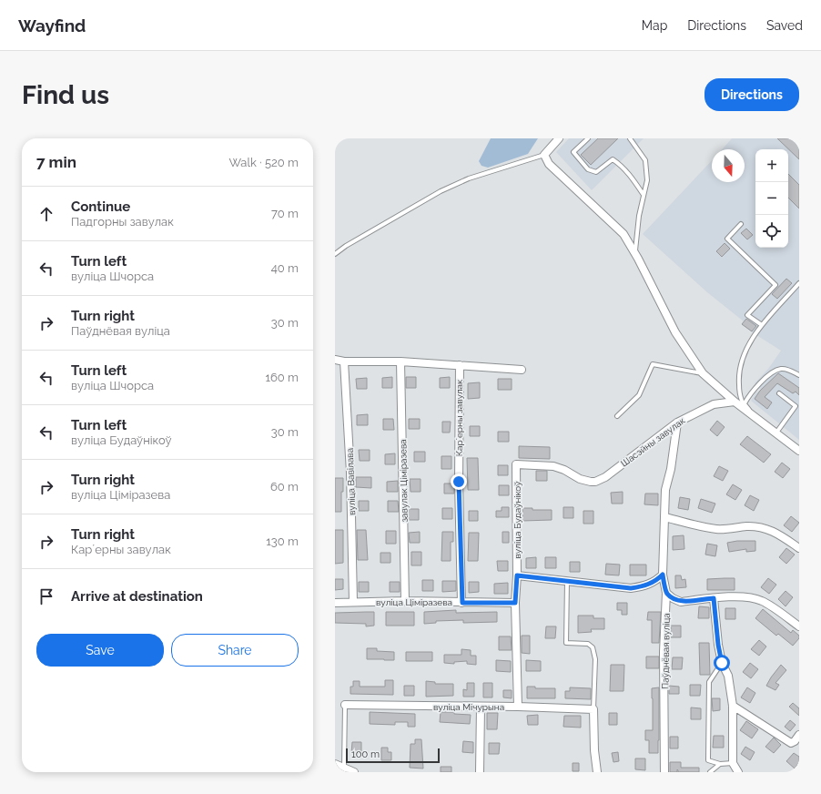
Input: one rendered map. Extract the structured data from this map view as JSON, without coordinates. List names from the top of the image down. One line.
{"streets":{"street":["Карʼерны завулак","Шасэйны завулак","завулак Ціміразева","вуліца Вавілава","вуліца Будаўнікоў","вуліца Ціміразева","Паўднёвая вуліца","вуліца Мічурына"]},"crossings":[["Карʼерны завулак","вуліца Ціміразева"],["Шасэйны завулак","вуліца Будаўнікоў"],["Шасэйны завулак","Паўднёвая вуліца"],["завулак Ціміразева","вуліца Ціміразева"],["вуліца Вавілава","вуліца Ціміразева"],["вуліца Будаўнікоў","вуліца Ціміразева"],["вуліца Будаўнікоў","вуліца Мічурына"]],"scale_bar":"100 m","north":"bottom","page":{"header":"Wayfind","nav":["Map","Directions","Saved"],"buttons":["Directions",["Save","Share"]],"title":"Find us","heading":["7 min","Walk · 520 m"],"map_buttons":["+","−"],"list":[["Continue","Падгорны завулак","70 m"],["Turn left","вуліца Шчорса","40 m"],["Turn right","Паўднёвая вуліца","30 m"],["Turn left","вуліца Шчорса","160 m"],["Turn left","вуліца Будаўнікоў","30 m"],["Turn right","вуліца Ціміразева","60 m"],["Turn right","Карʼерны завулак","130 m"],"Arrive at destination"],"scale":"100 m"}}
